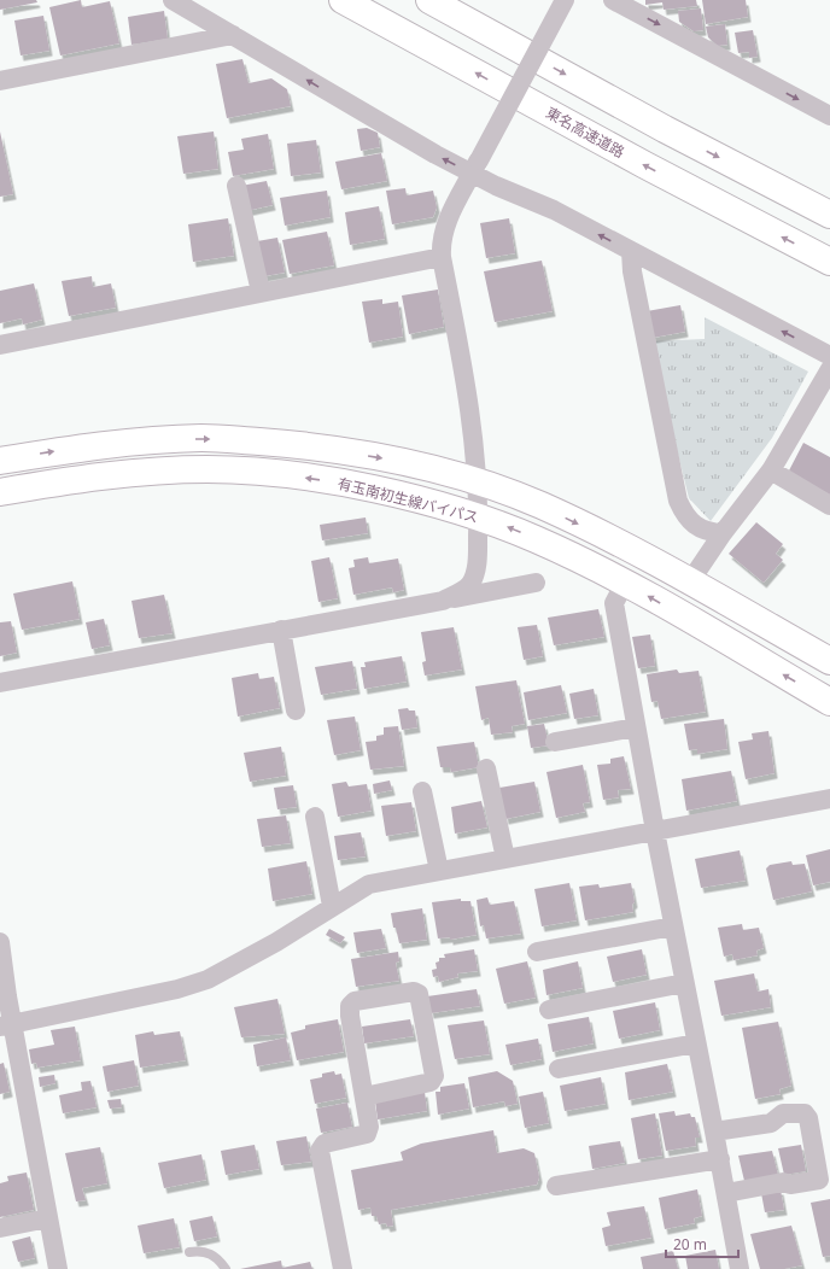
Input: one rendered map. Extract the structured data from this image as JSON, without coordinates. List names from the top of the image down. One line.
{"streets":{"main road":["東名高速道路","有玉南初生線バイパス"]},"scale_bar":"20 m"}
